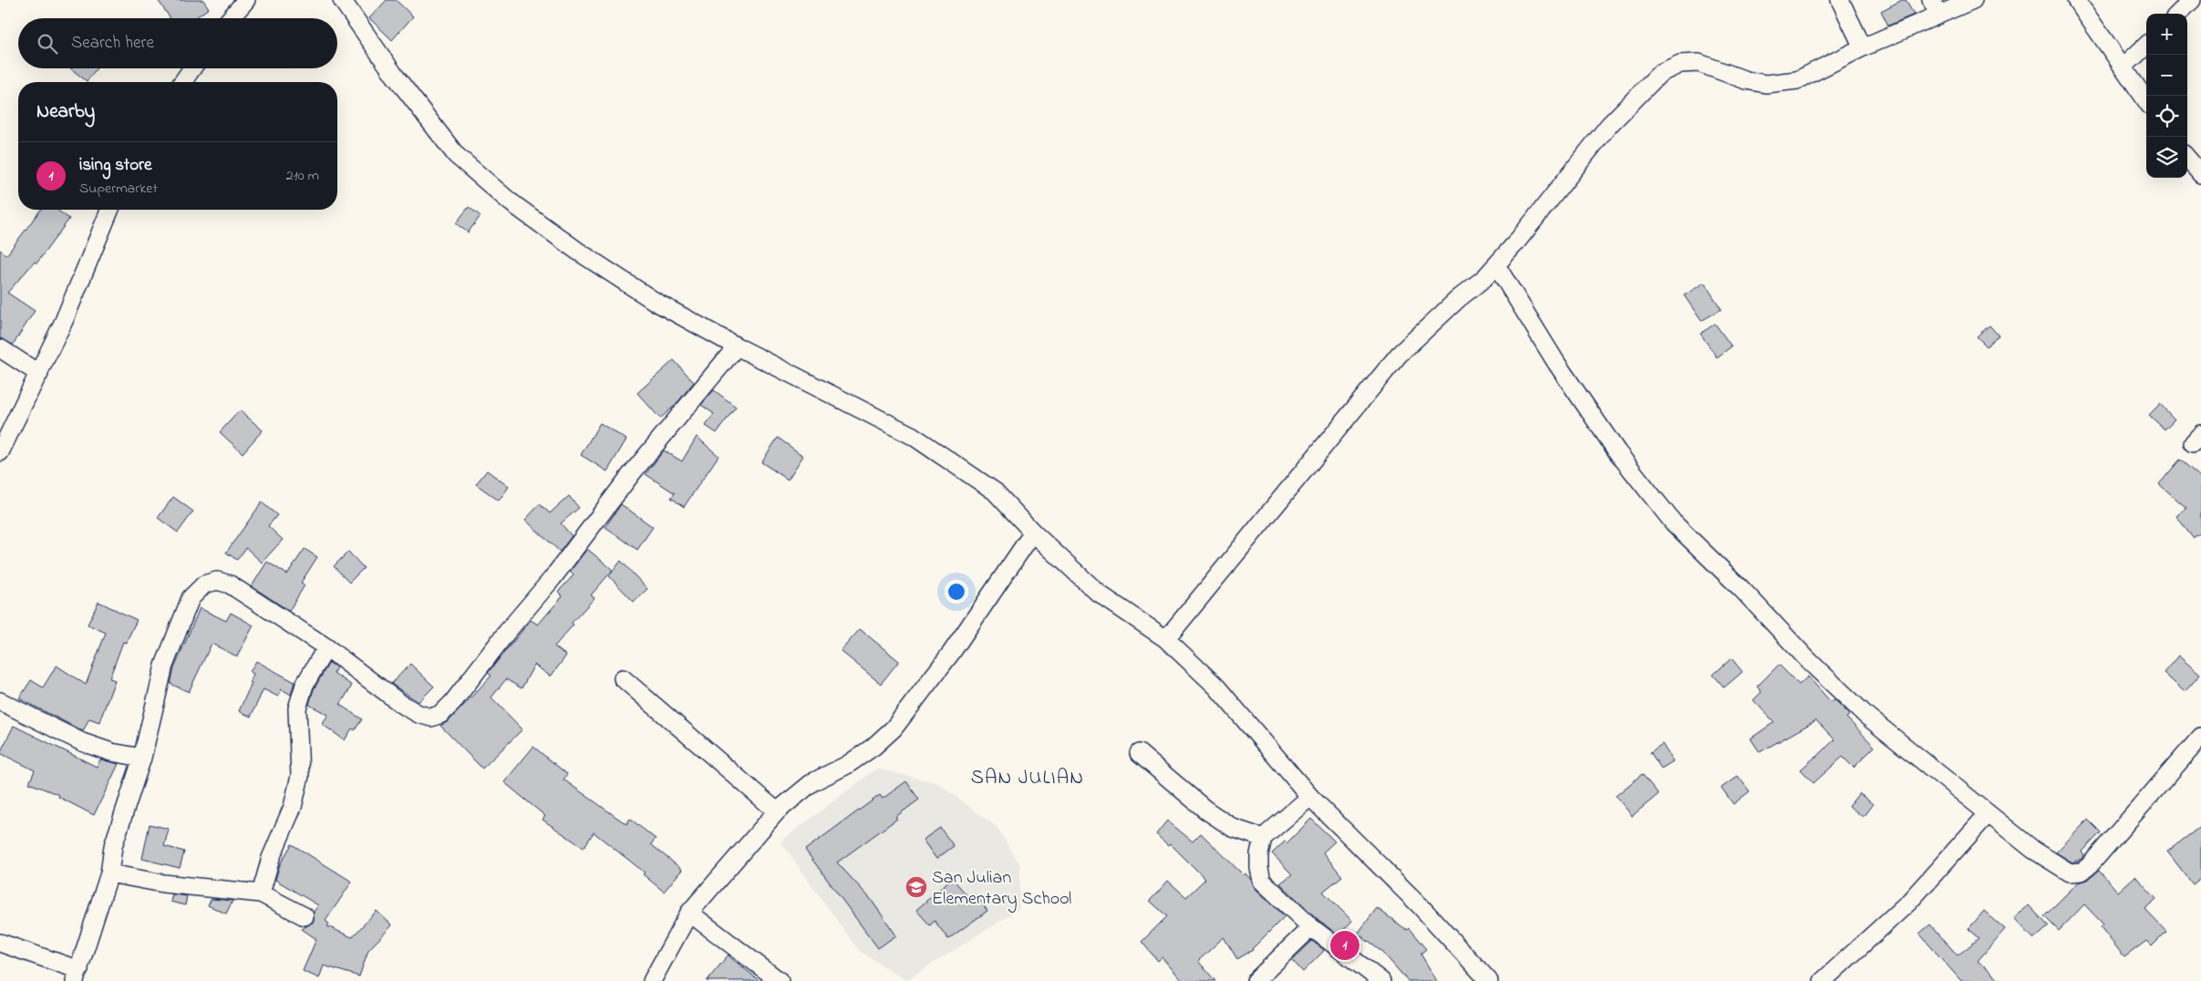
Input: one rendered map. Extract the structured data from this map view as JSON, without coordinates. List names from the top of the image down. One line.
{"districts":["SAN JULIAN"],"places":{"school or university":["San Julian Elementary School"]},"page":{"map_buttons":["+","−"],"search":"Search here","heading":"Nearby","list":[{"mark":"1","name":"ising store","note":"Supermarket","value":"210 m"}],"pins":"1"}}
